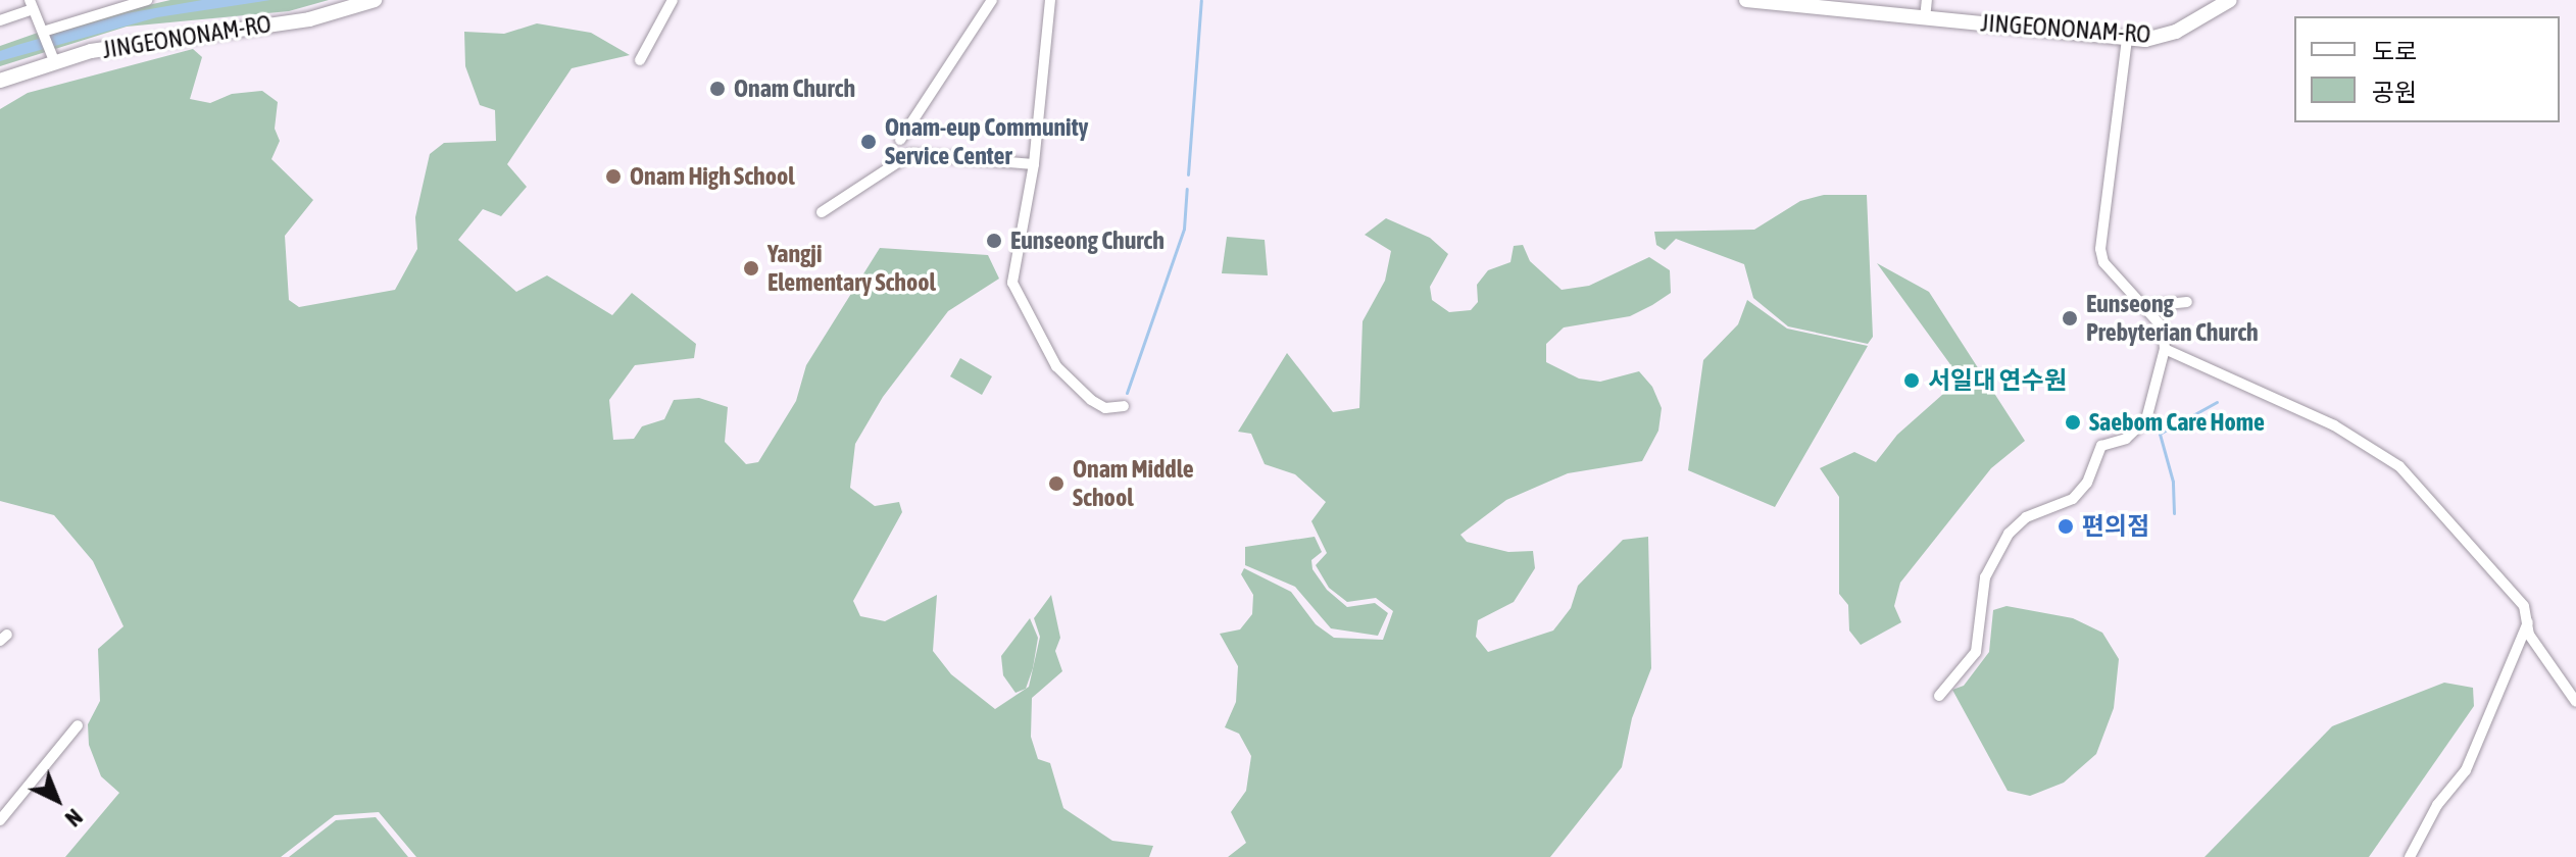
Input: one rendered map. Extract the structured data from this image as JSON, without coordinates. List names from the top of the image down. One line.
{"streets":{"main road":["JINGEONONAM-RO"]},"places":["Onam Church","Onam-eup Community Service Center","Onam High School","Eunseong Church","Yangji Elementary School","Eunseong Prebyterian Church","서일대 연수원","Saebom Care Home","Onam Middle School","편의점"],"legend":["도로","공원"],"north":"bottom right"}
